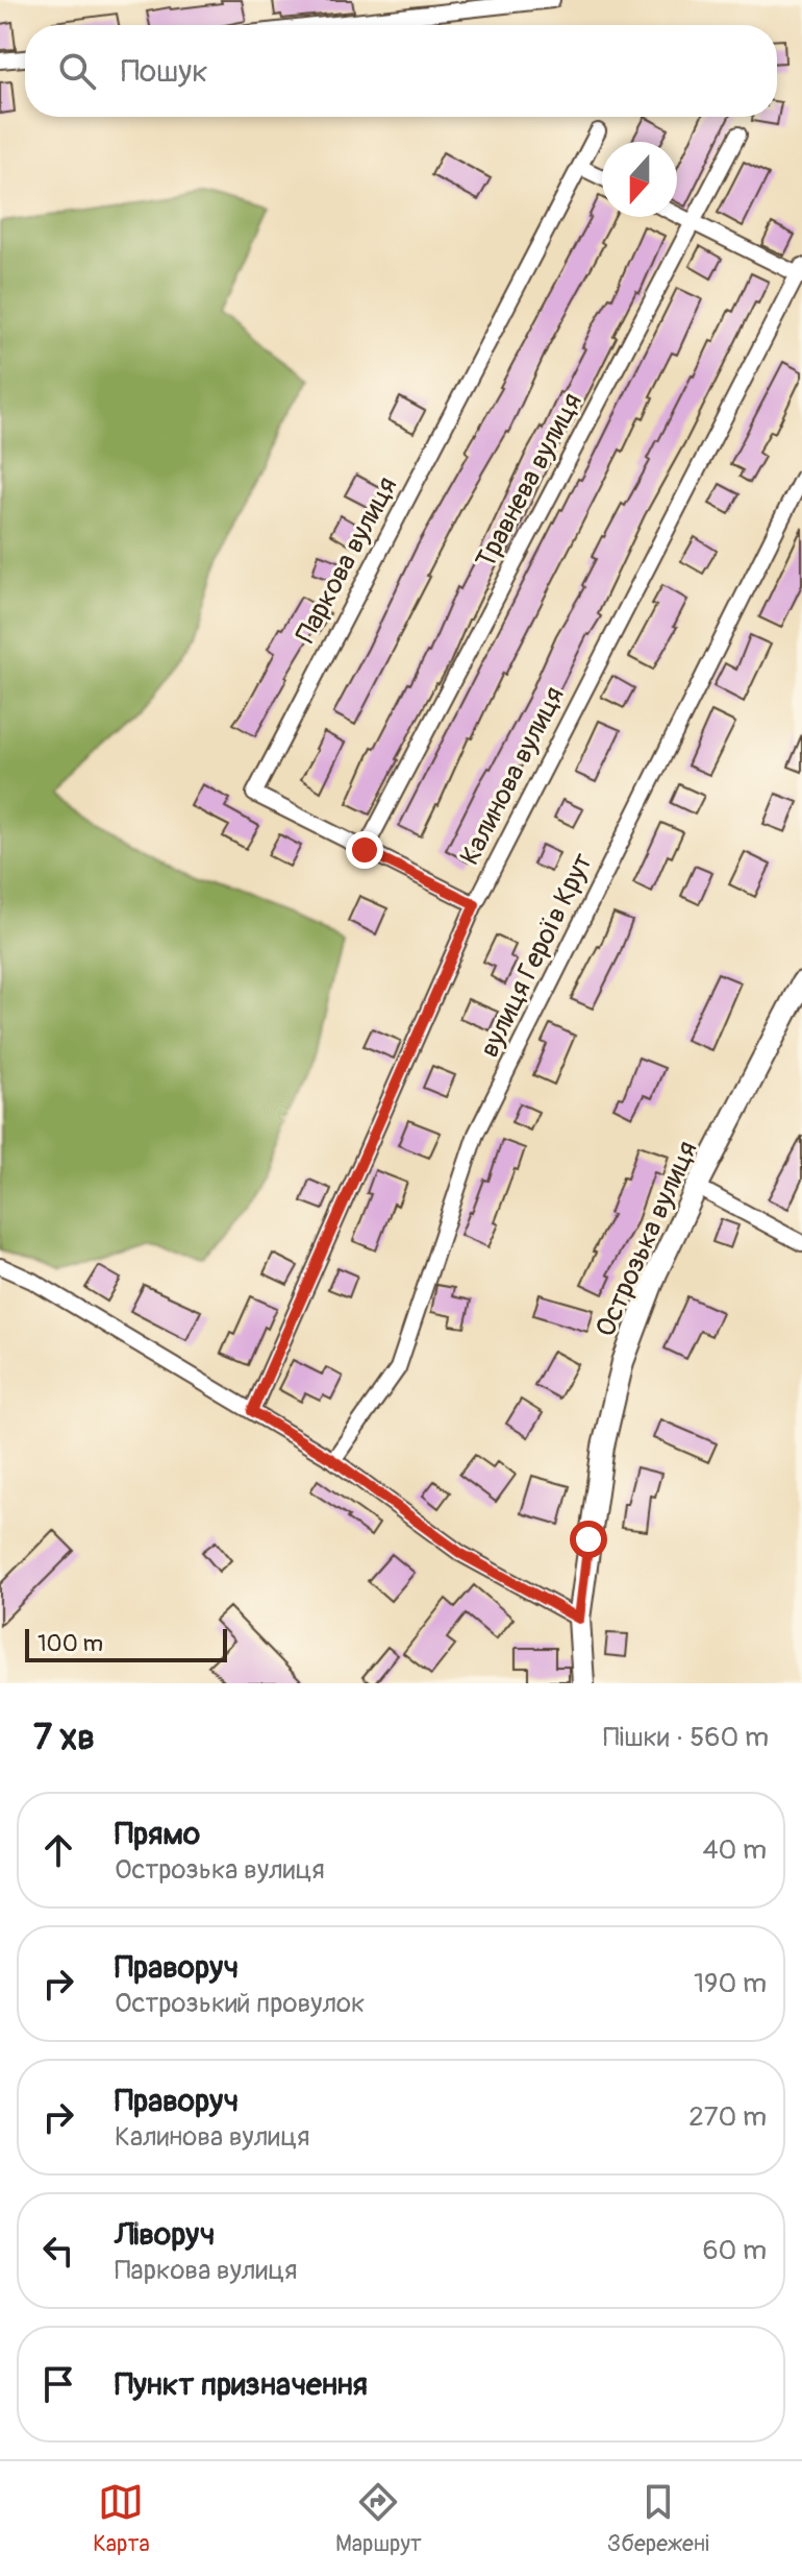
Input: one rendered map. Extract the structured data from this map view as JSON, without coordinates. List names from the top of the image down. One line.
{"streets":{"main road":["Острозька вулиця"],"street":["Травнева вулиця","Паркова вулиця","Калинова вулиця","вулиця Героїв Крут"]},"crossings":[["Травнева вулиця","Паркова вулиця"],["Паркова вулиця","Калинова вулиця"]],"scale_bar":"100 m","north":"bottom","page":{"search":"Пошук","scale":"100 m","heading":["7 хв","Пішки · 560 m"],"list":[["Прямо","Острозька вулиця","40 m"],["Праворуч","Острозький провулок","190 m"],["Праворуч","Калинова вулиця","270 m"],["Ліворуч","Паркова вулиця","60 m"],"Пункт призначення"],"nav":["Карта","Маршрут","Збережені"]}}
